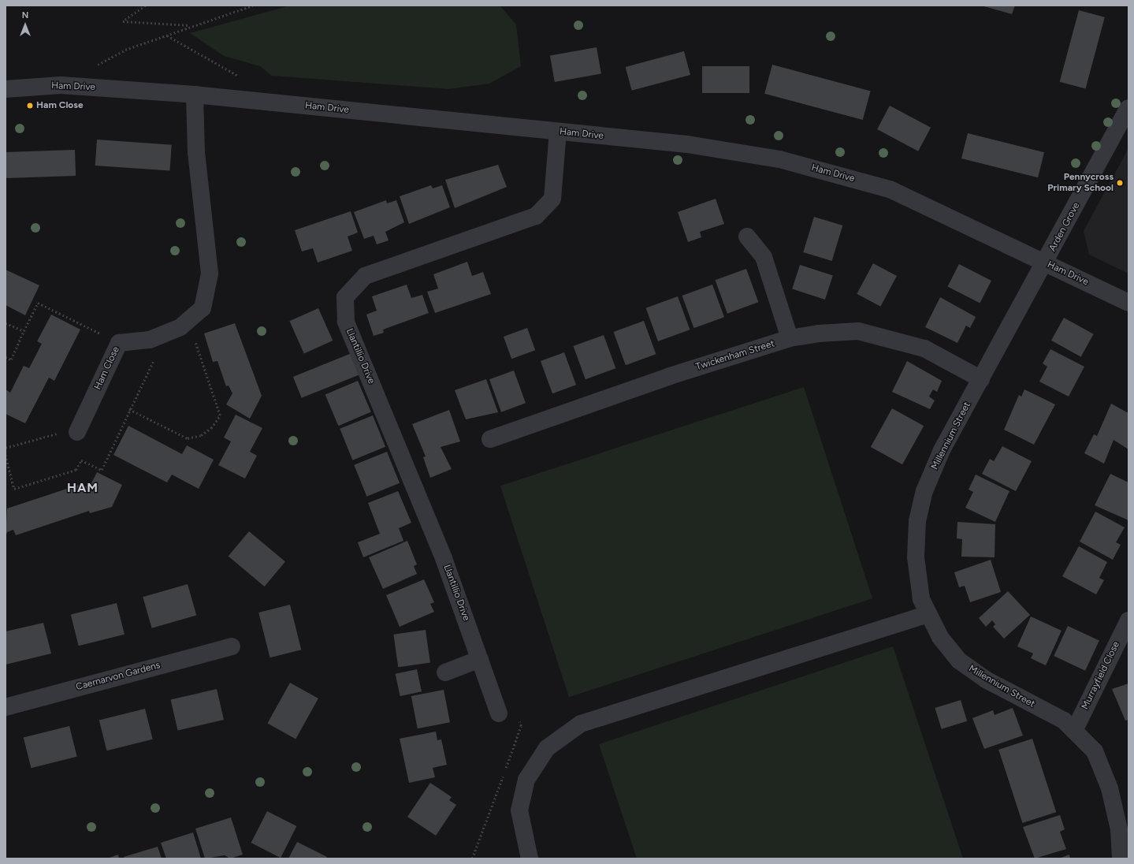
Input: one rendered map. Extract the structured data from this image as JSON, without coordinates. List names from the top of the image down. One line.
{"streets":{"street":["Ham Drive","Arden Grove","Twickenham Street","Llantillio Drive","Ham Close","Millennium Street","Murrayfield Close","Caernarvon Gardens"]},"crossings":[["Ham Drive","Arden Grove"],["Ham Drive","Llantillio Drive"],["Ham Drive","Ham Close"],["Ham Drive","Millennium Street"],["Arden Grove","Millennium Street"],["Twickenham Street","Millennium Street"],["Millennium Street","Murrayfield Close"]],"districts":["HAM"],"places":["Ham Close","Pennycross Primary School"],"north":"top"}
